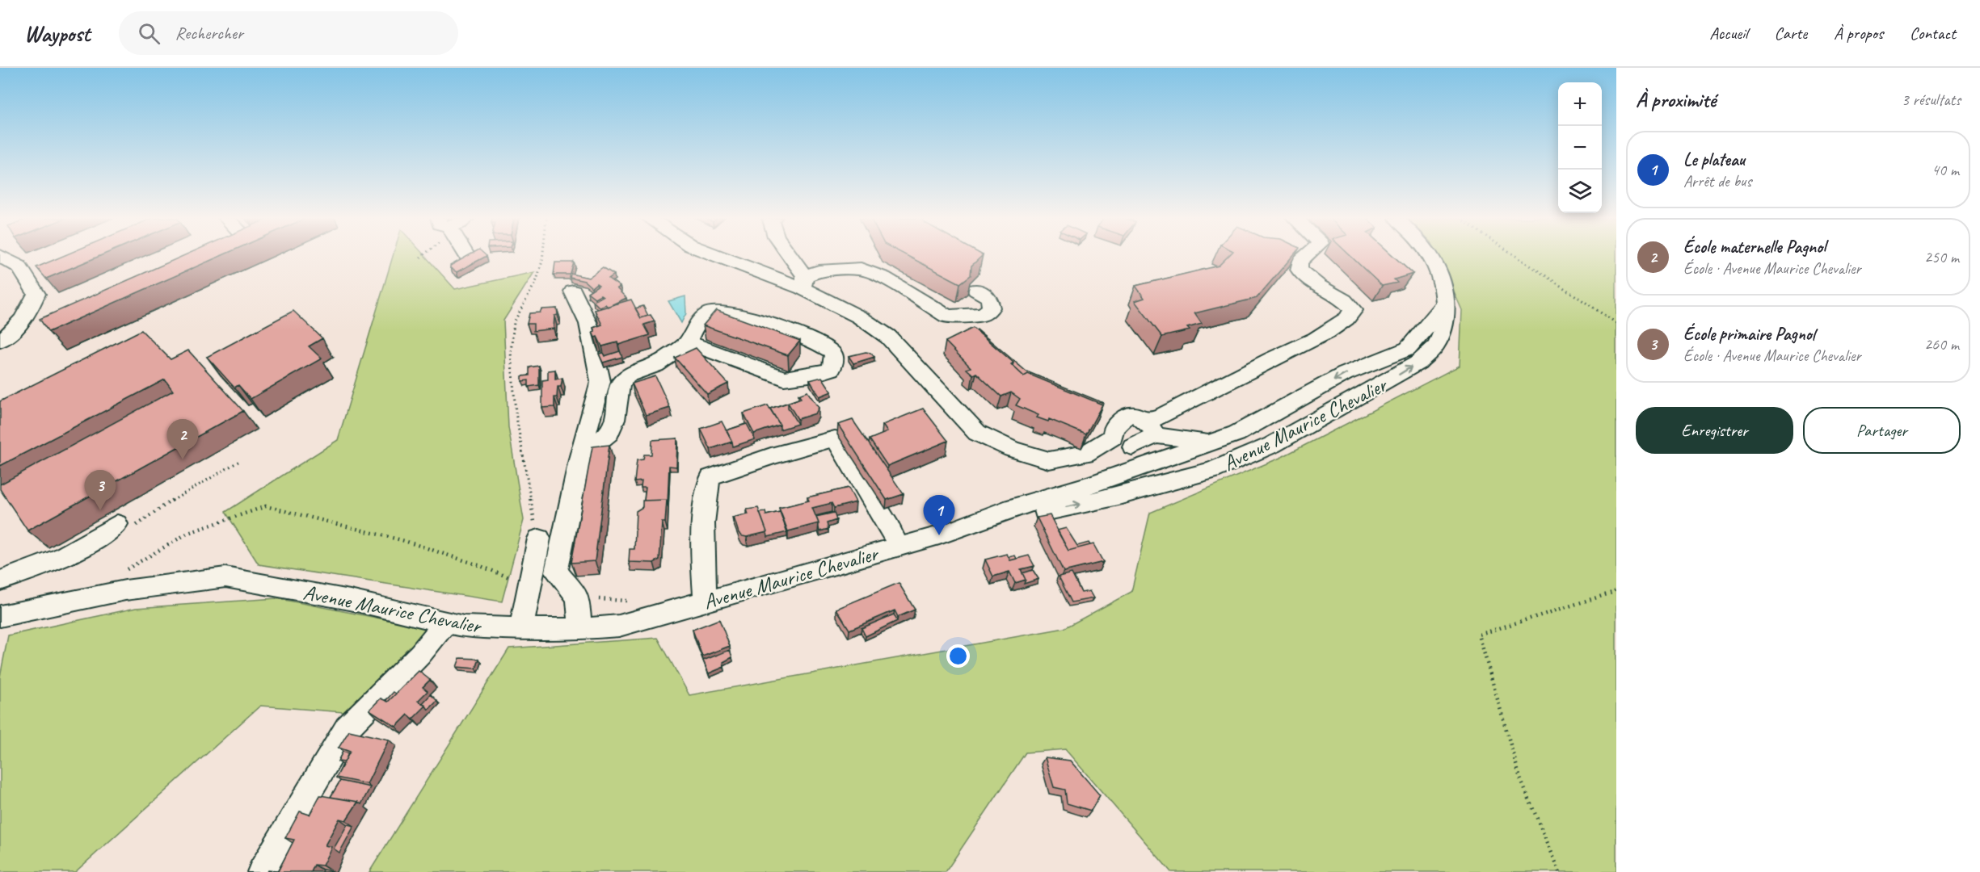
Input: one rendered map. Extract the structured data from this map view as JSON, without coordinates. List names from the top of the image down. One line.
{"streets":{"street":["Avenue Maurice Chevalier"]},"page":{"header":"Waypost","search":"Rechercher","nav":["Accueil","Carte","À propos","Contact"],"heading":["À proximité","3 résultats"],"map_buttons":["+","−"],"list":[{"mark":"1","name":"Le plateau","note":"Arrêt de bus","value":"40 m"},{"mark":"2","name":"École maternelle Pagnol","note":"École · Avenue Maurice Chevalier","value":"250 m"},{"mark":"3","name":"École primaire Pagnol","note":"École · Avenue Maurice Chevalier","value":"260 m"}],"buttons":["Enregistrer","Partager"],"pins":["2","3","1"]}}
